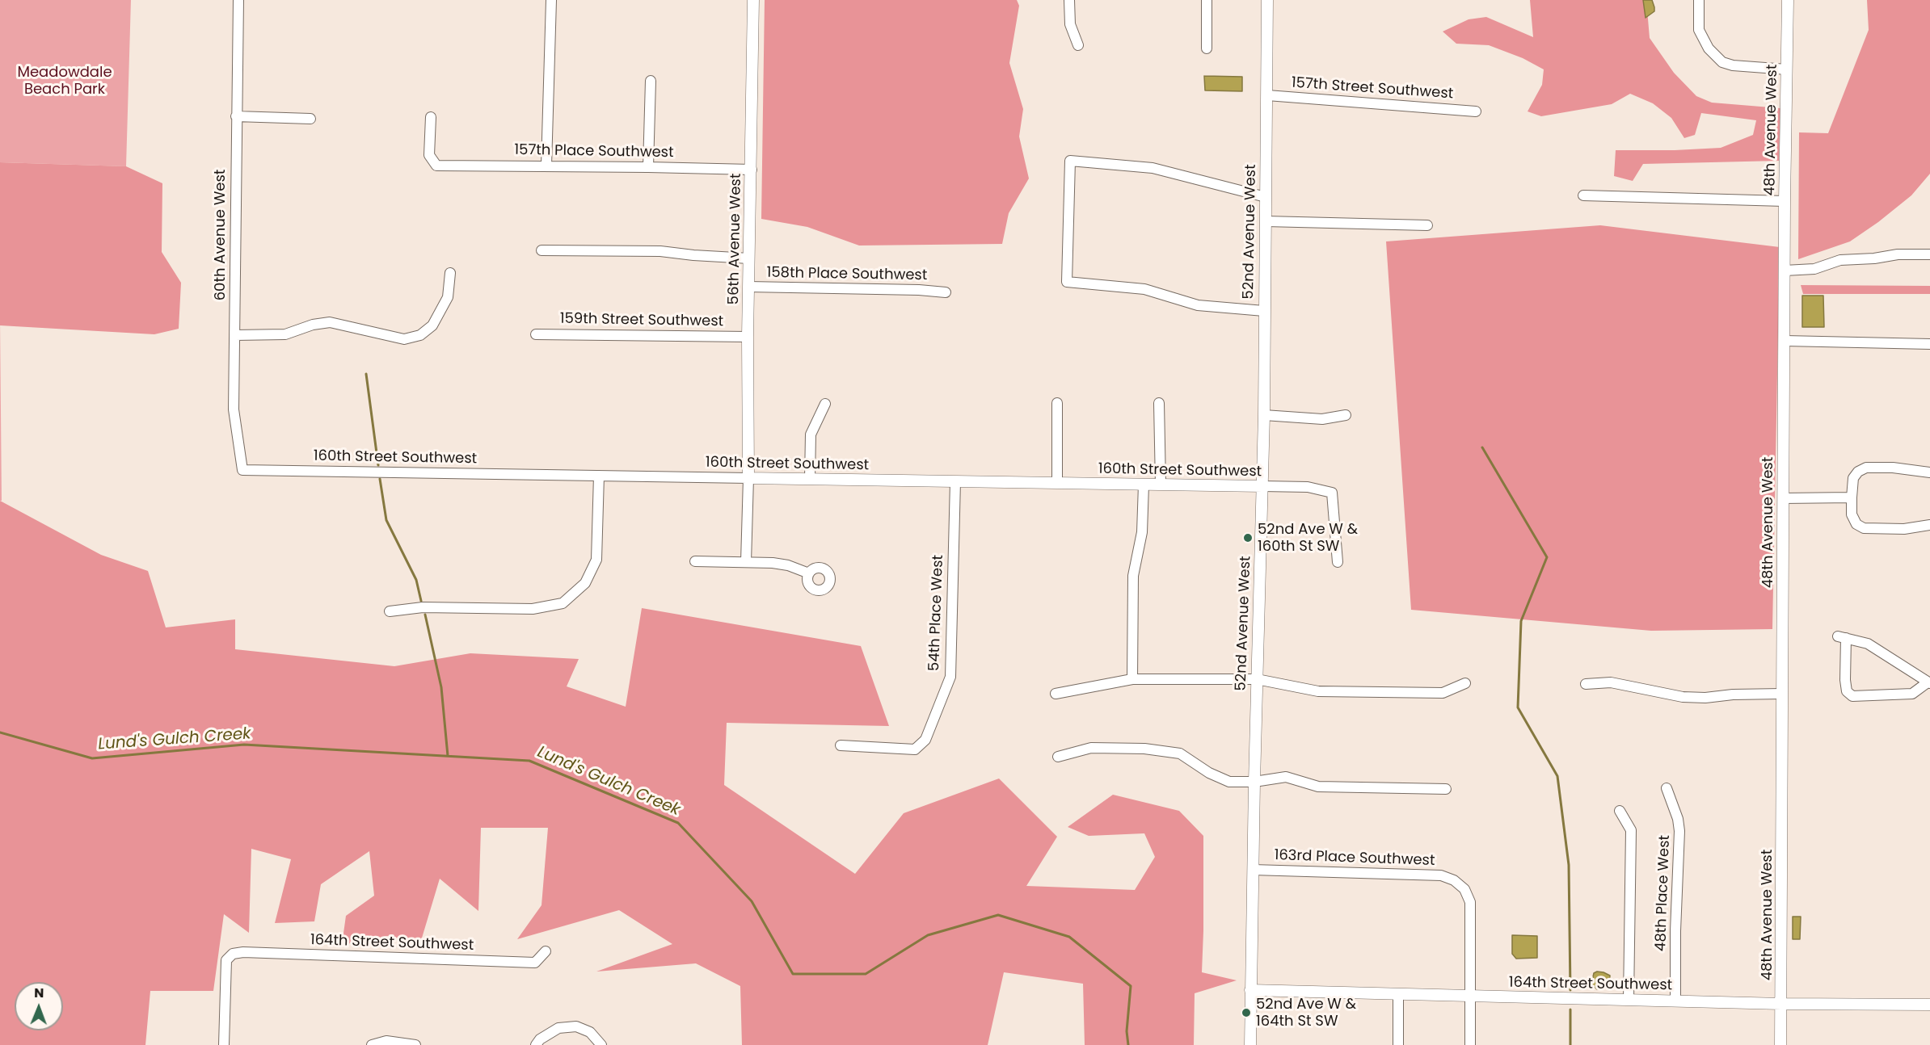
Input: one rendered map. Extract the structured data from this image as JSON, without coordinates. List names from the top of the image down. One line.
{"streets":{"street":["157th Street Southwest","48th Avenue West","157th Place Southwest","52nd Avenue West","60th Avenue West","56th Avenue West","158th Place Southwest","159th Street Southwest","160th Street Southwest","54th Place West","163rd Place Southwest","48th Place West","164th Street Southwest"]},"crossings":[["157th Street Southwest","52nd Avenue West"],["48th Avenue West","164th Street Southwest"],["157th Place Southwest","56th Avenue West"],["52nd Avenue West","160th Street Southwest"],["52nd Avenue West","163rd Place Southwest"],["52nd Avenue West","164th Street Southwest"],["60th Avenue West","160th Street Southwest"],["56th Avenue West","158th Place Southwest"],["56th Avenue West","159th Street Southwest"],["56th Avenue West","160th Street Southwest"],["160th Street Southwest","54th Place West"],["163rd Place Southwest","164th Street Southwest"],["48th Place West","164th Street Southwest"]],"water":["Lund's Gulch Creek"],"parks":["Meadowdale Beach Park"],"places":["52nd Ave W & 160th St SW","52nd Ave W & 164th St SW"],"north":"top"}
